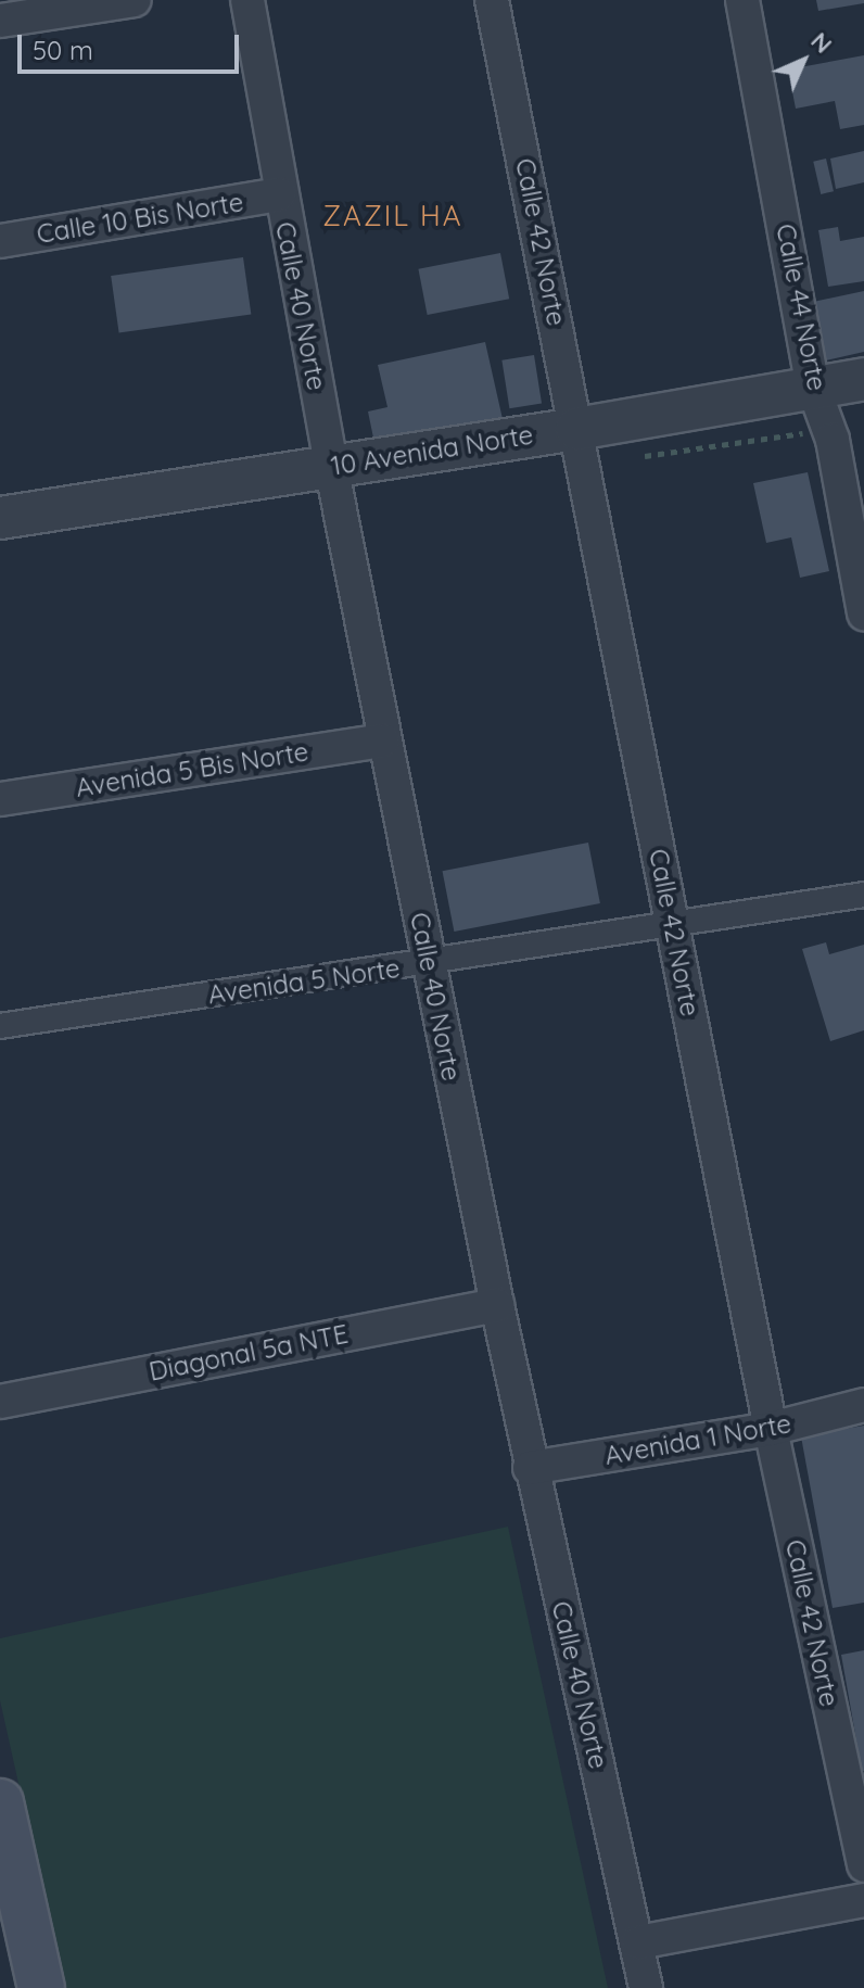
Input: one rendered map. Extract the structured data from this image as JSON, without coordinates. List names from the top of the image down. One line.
{"streets":{"street":["Calle 10 Bis Norte","Calle 42 Norte","Calle 40 Norte","Calle 44 Norte","10 Avenida Norte","Avenida 5 Bis Norte","Avenida 5 Norte","Diagonal 5a NTE","Avenida 1 Norte"]},"crossings":[["Calle 10 Bis Norte","Calle 40 Norte"],["Calle 42 Norte","10 Avenida Norte"],["Calle 42 Norte","Avenida 5 Norte"],["Calle 42 Norte","Avenida 1 Norte"],["Calle 40 Norte","10 Avenida Norte"],["Calle 40 Norte","Avenida 5 Bis Norte"],["Calle 40 Norte","Avenida 5 Norte"],["Calle 40 Norte","Diagonal 5a NTE"],["Calle 40 Norte","Avenida 1 Norte"],["Calle 44 Norte","10 Avenida Norte"]],"districts":["ZAZIL HA"],"scale_bar":"50 m","north":"top right"}
